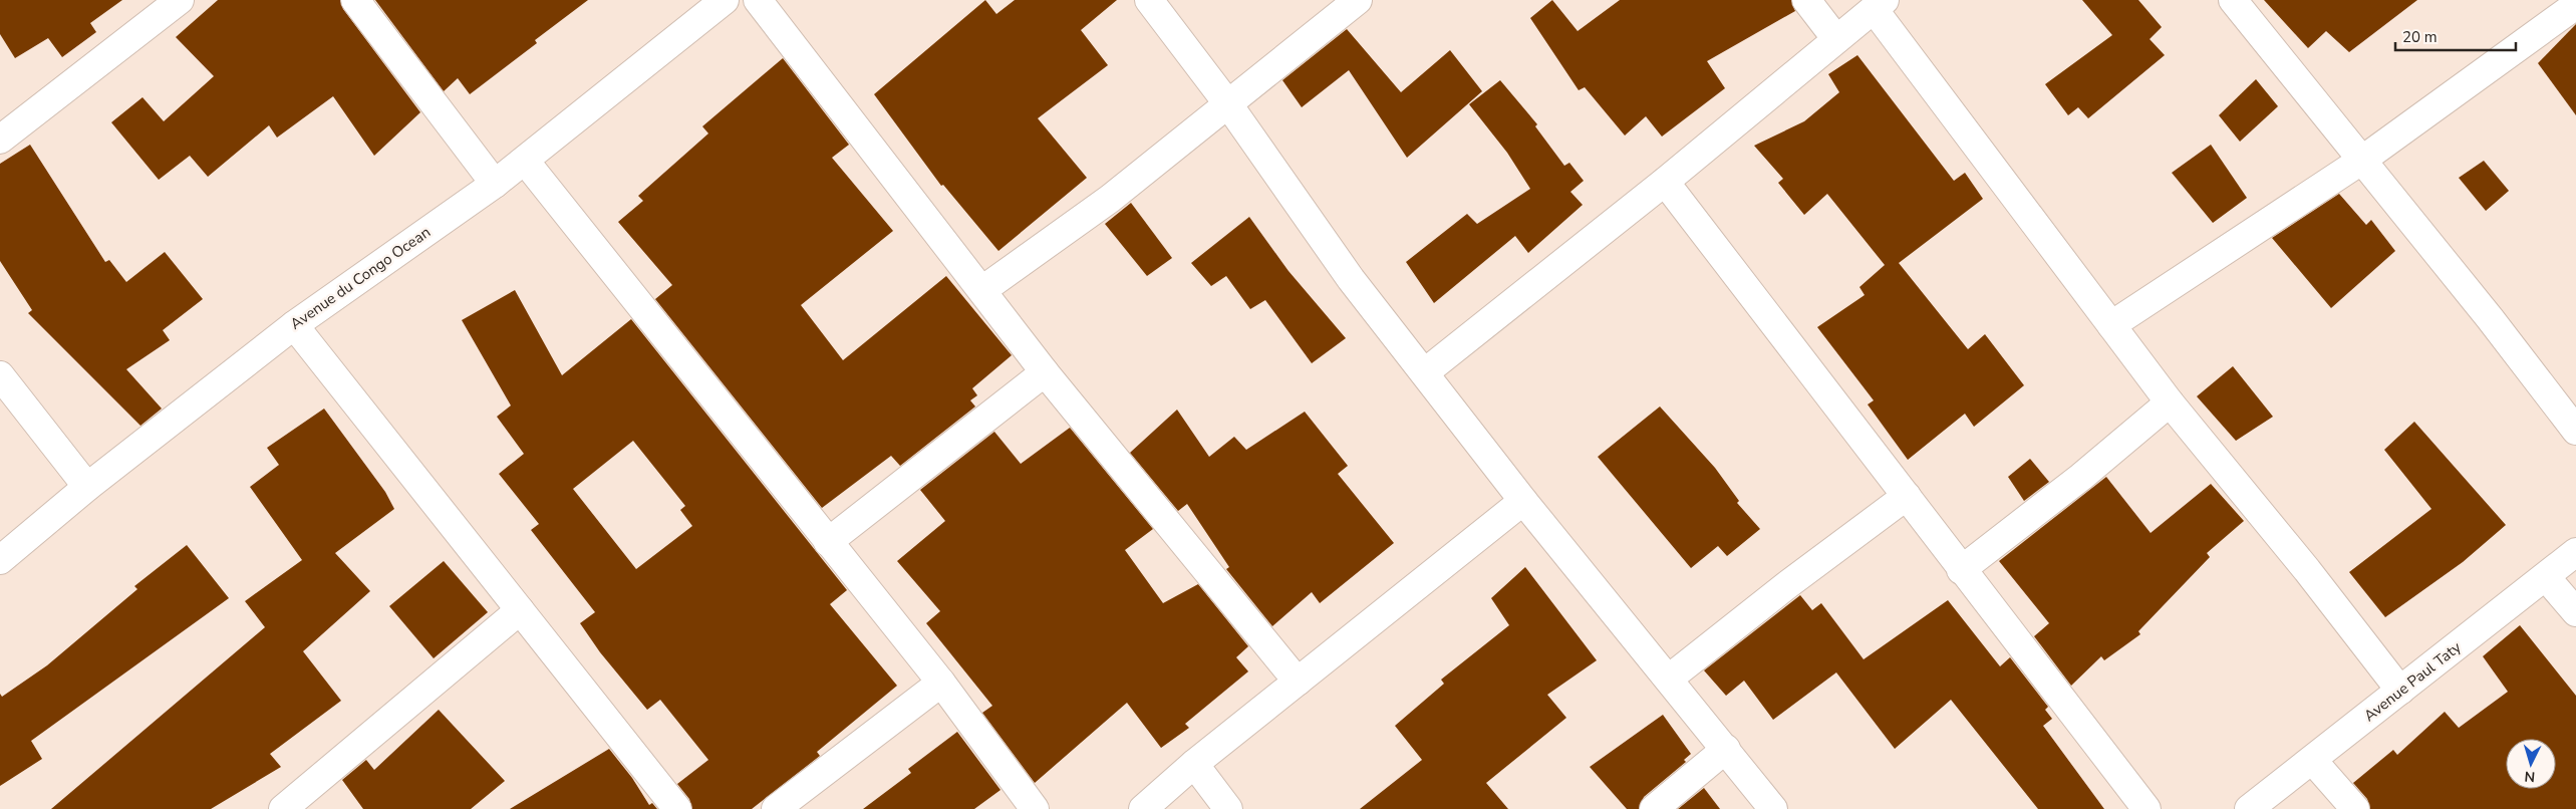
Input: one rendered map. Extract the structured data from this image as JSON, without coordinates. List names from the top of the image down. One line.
{"streets":{"street":["Avenue du Congo Ocean","Avenue Paul Taty"]},"scale_bar":"20 m","north":"bottom"}
